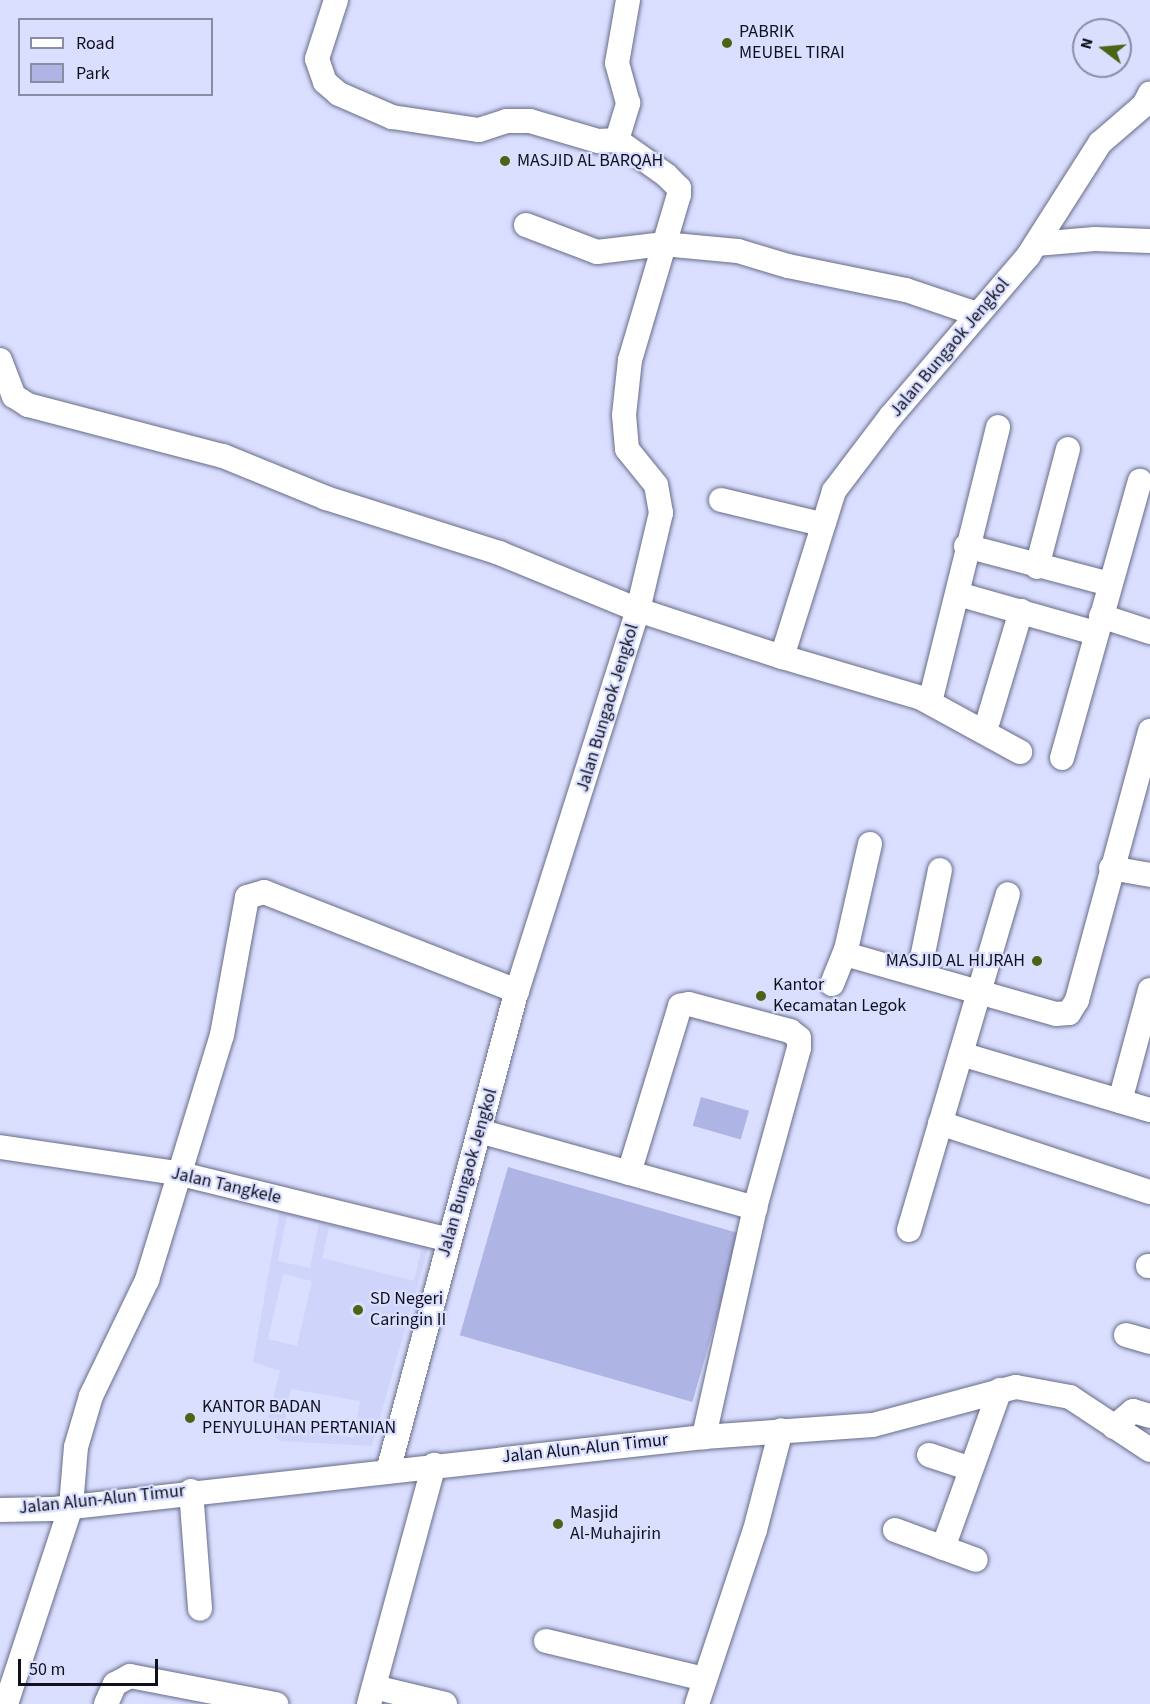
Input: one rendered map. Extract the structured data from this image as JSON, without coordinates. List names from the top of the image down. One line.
{"streets":{"street":["Jalan Bungaok Jengkol","Jalan Tangkele","Jalan Alun-Alun Timur"]},"crossings":[["Jalan Bungaok Jengkol","Jalan Tangkele"],["Jalan Bungaok Jengkol","Jalan Alun-Alun Timur"]],"places":["PABRIK MEUBEL TIRAI","MASJID AL BARQAH","MASJID AL HIJRAH","Kantor Kecamatan Legok","SD Negeri Caringin II","KANTOR BADAN PENYULUHAN PERTANIAN","Masjid Al-Muhajirin"],"legend":["Road","Park"],"scale_bar":"50 m","north":"left"}
